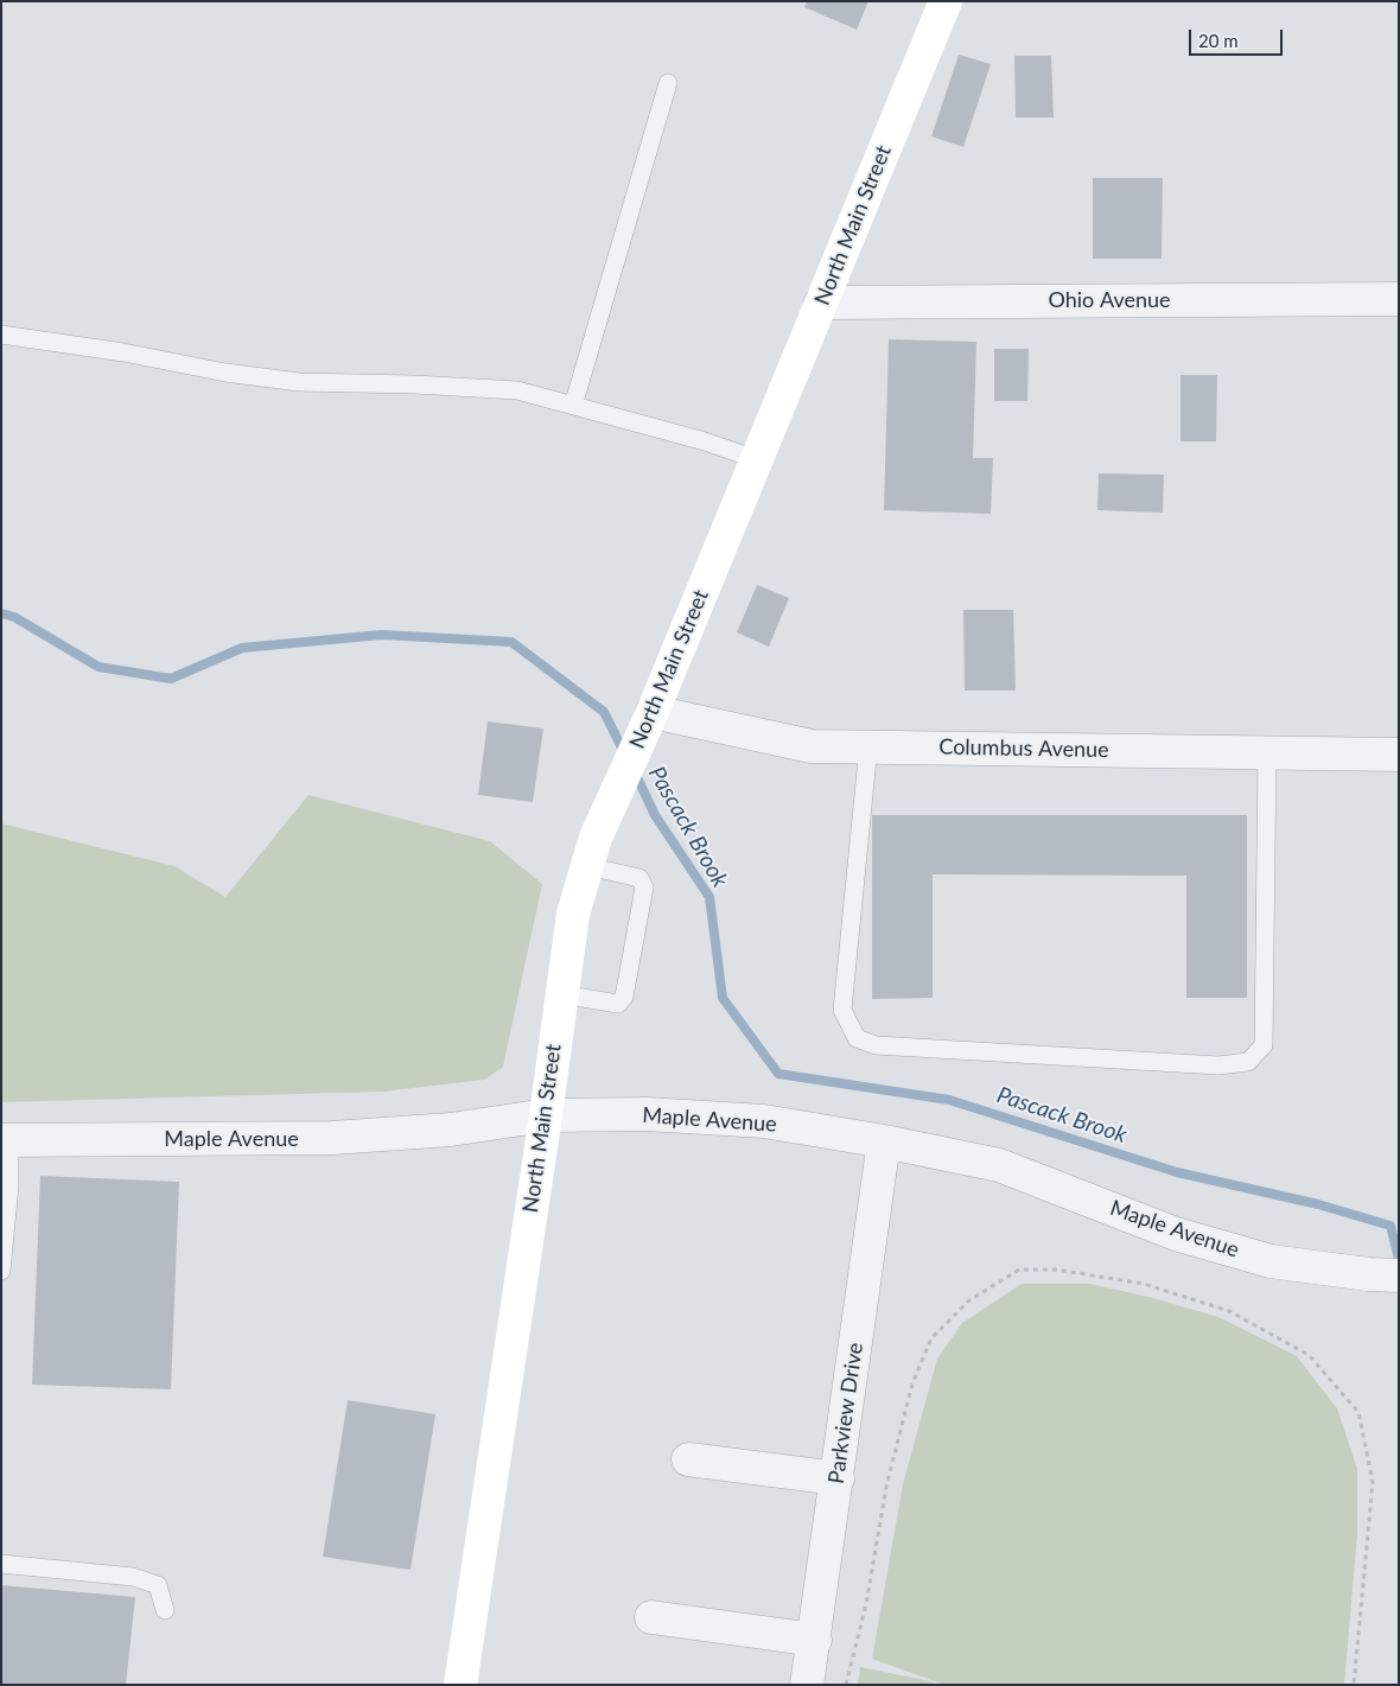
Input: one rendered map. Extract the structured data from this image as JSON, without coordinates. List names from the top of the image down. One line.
{"streets":{"main road":["North Main Street"],"street":["Ohio Avenue","Columbus Avenue","Maple Avenue","Parkview Drive"]},"crossings":[["North Main Street","Ohio Avenue"],["North Main Street","Columbus Avenue"],["North Main Street","Maple Avenue"],["Maple Avenue","Parkview Drive"]],"water":["Pascack Brook"],"scale_bar":"20 m"}
